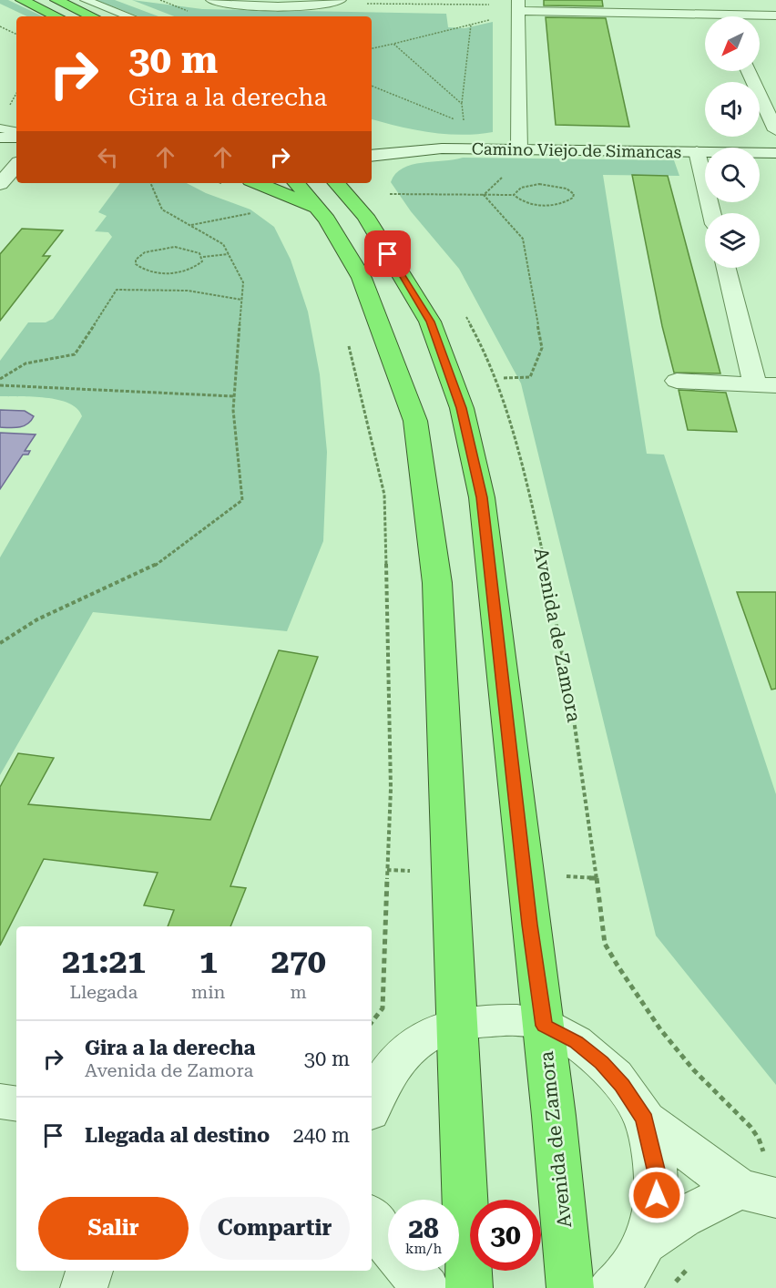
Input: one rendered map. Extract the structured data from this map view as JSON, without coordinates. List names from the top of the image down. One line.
{"streets":{"highway":["Avenida de Zamora"],"street":["Camino Viejo de Simancas"]},"north":"bottom left","page":{"turn":["30 m","Gira a la derecha"],"eta":["21:21","Llegada","1","min","270","m"],"list":[{"name":"Gira a la derecha","note":"Avenida de Zamora","value":"30 m"},{"name":"Llegada al destino","value":"240 m"}],"buttons":["Salir","Compartir"],"speed":"28 km/h","limit":"30"}}
